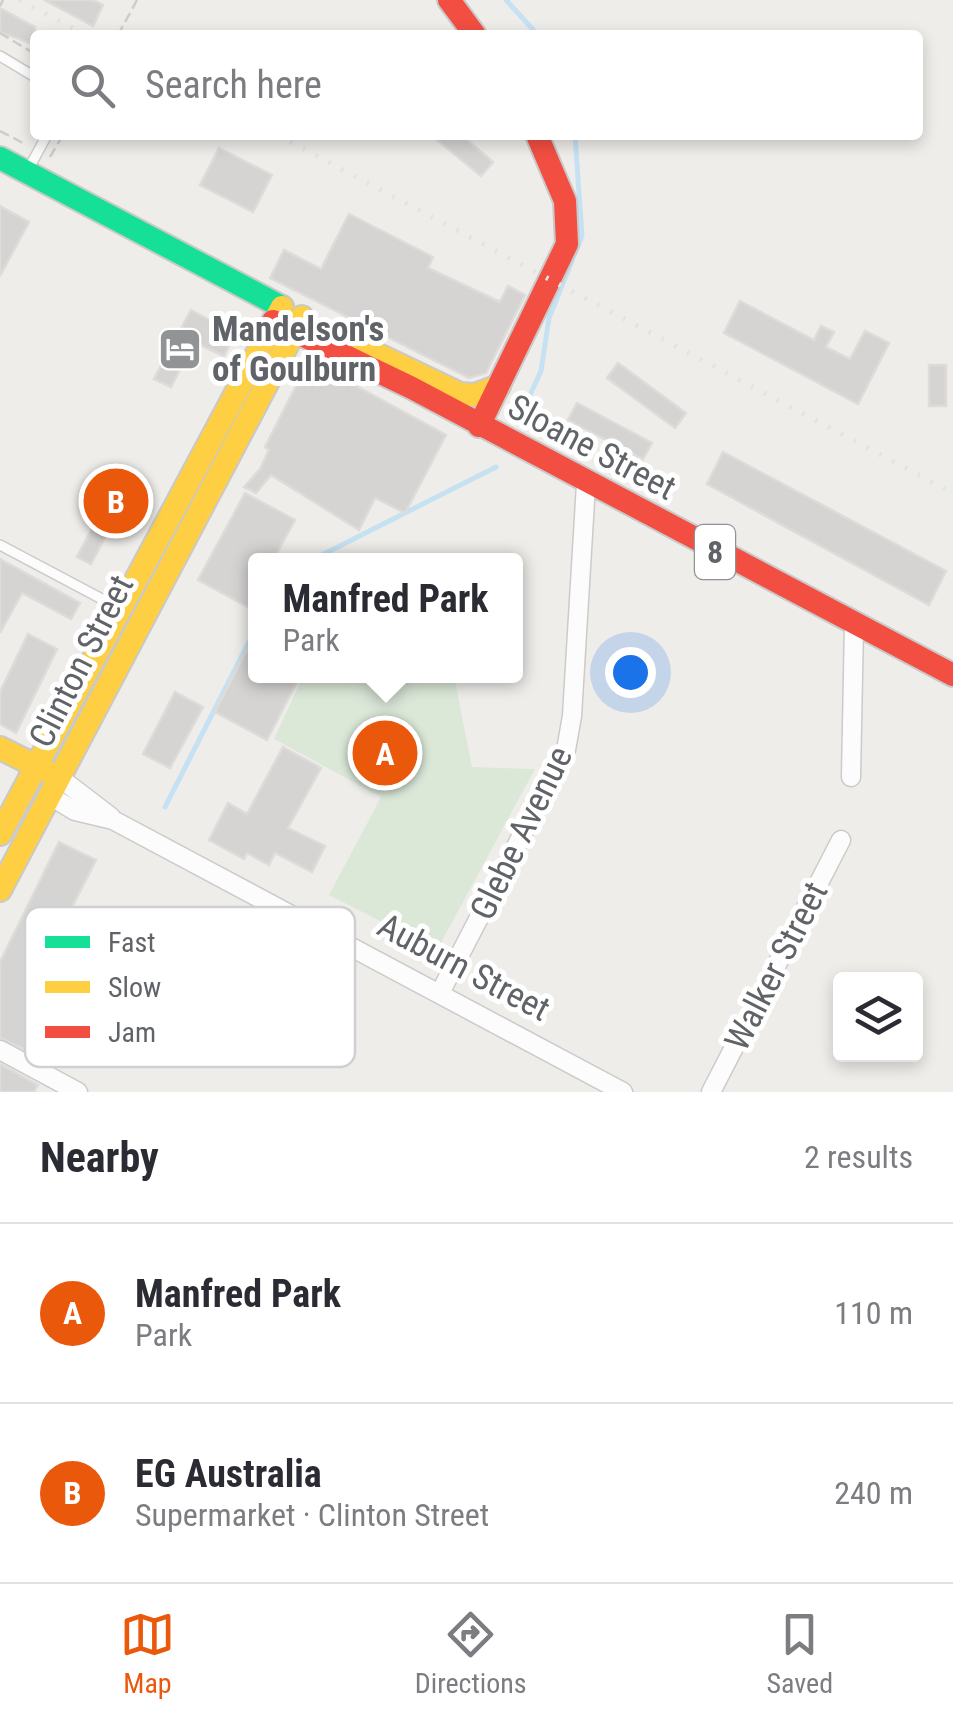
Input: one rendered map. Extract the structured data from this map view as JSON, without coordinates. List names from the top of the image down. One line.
{"streets":{"main road":["Sloane Street","8","Clinton Street","Auburn Street"],"street":["Glebe Avenue","Walker Street"]},"crossings":[["Sloane Street","Clinton Street"],["Sloane Street","Glebe Avenue"],["Clinton Street","Auburn Street"],["Glebe Avenue","Auburn Street"]],"places":{"hotel":["Mandelson's of Goulburn"]},"legend":["Fast","Slow","Jam"],"page":{"search":"Search here","pins":["B","A"],"popup":["Manfred Park","Park"],"heading":["Nearby","2 results"],"list":[{"mark":"A","name":"Manfred Park","note":"Park","value":"110 m"},{"mark":"B","name":"EG Australia","note":"Supermarket · Clinton Street","value":"240 m"}],"nav":["Map","Directions","Saved"]}}
